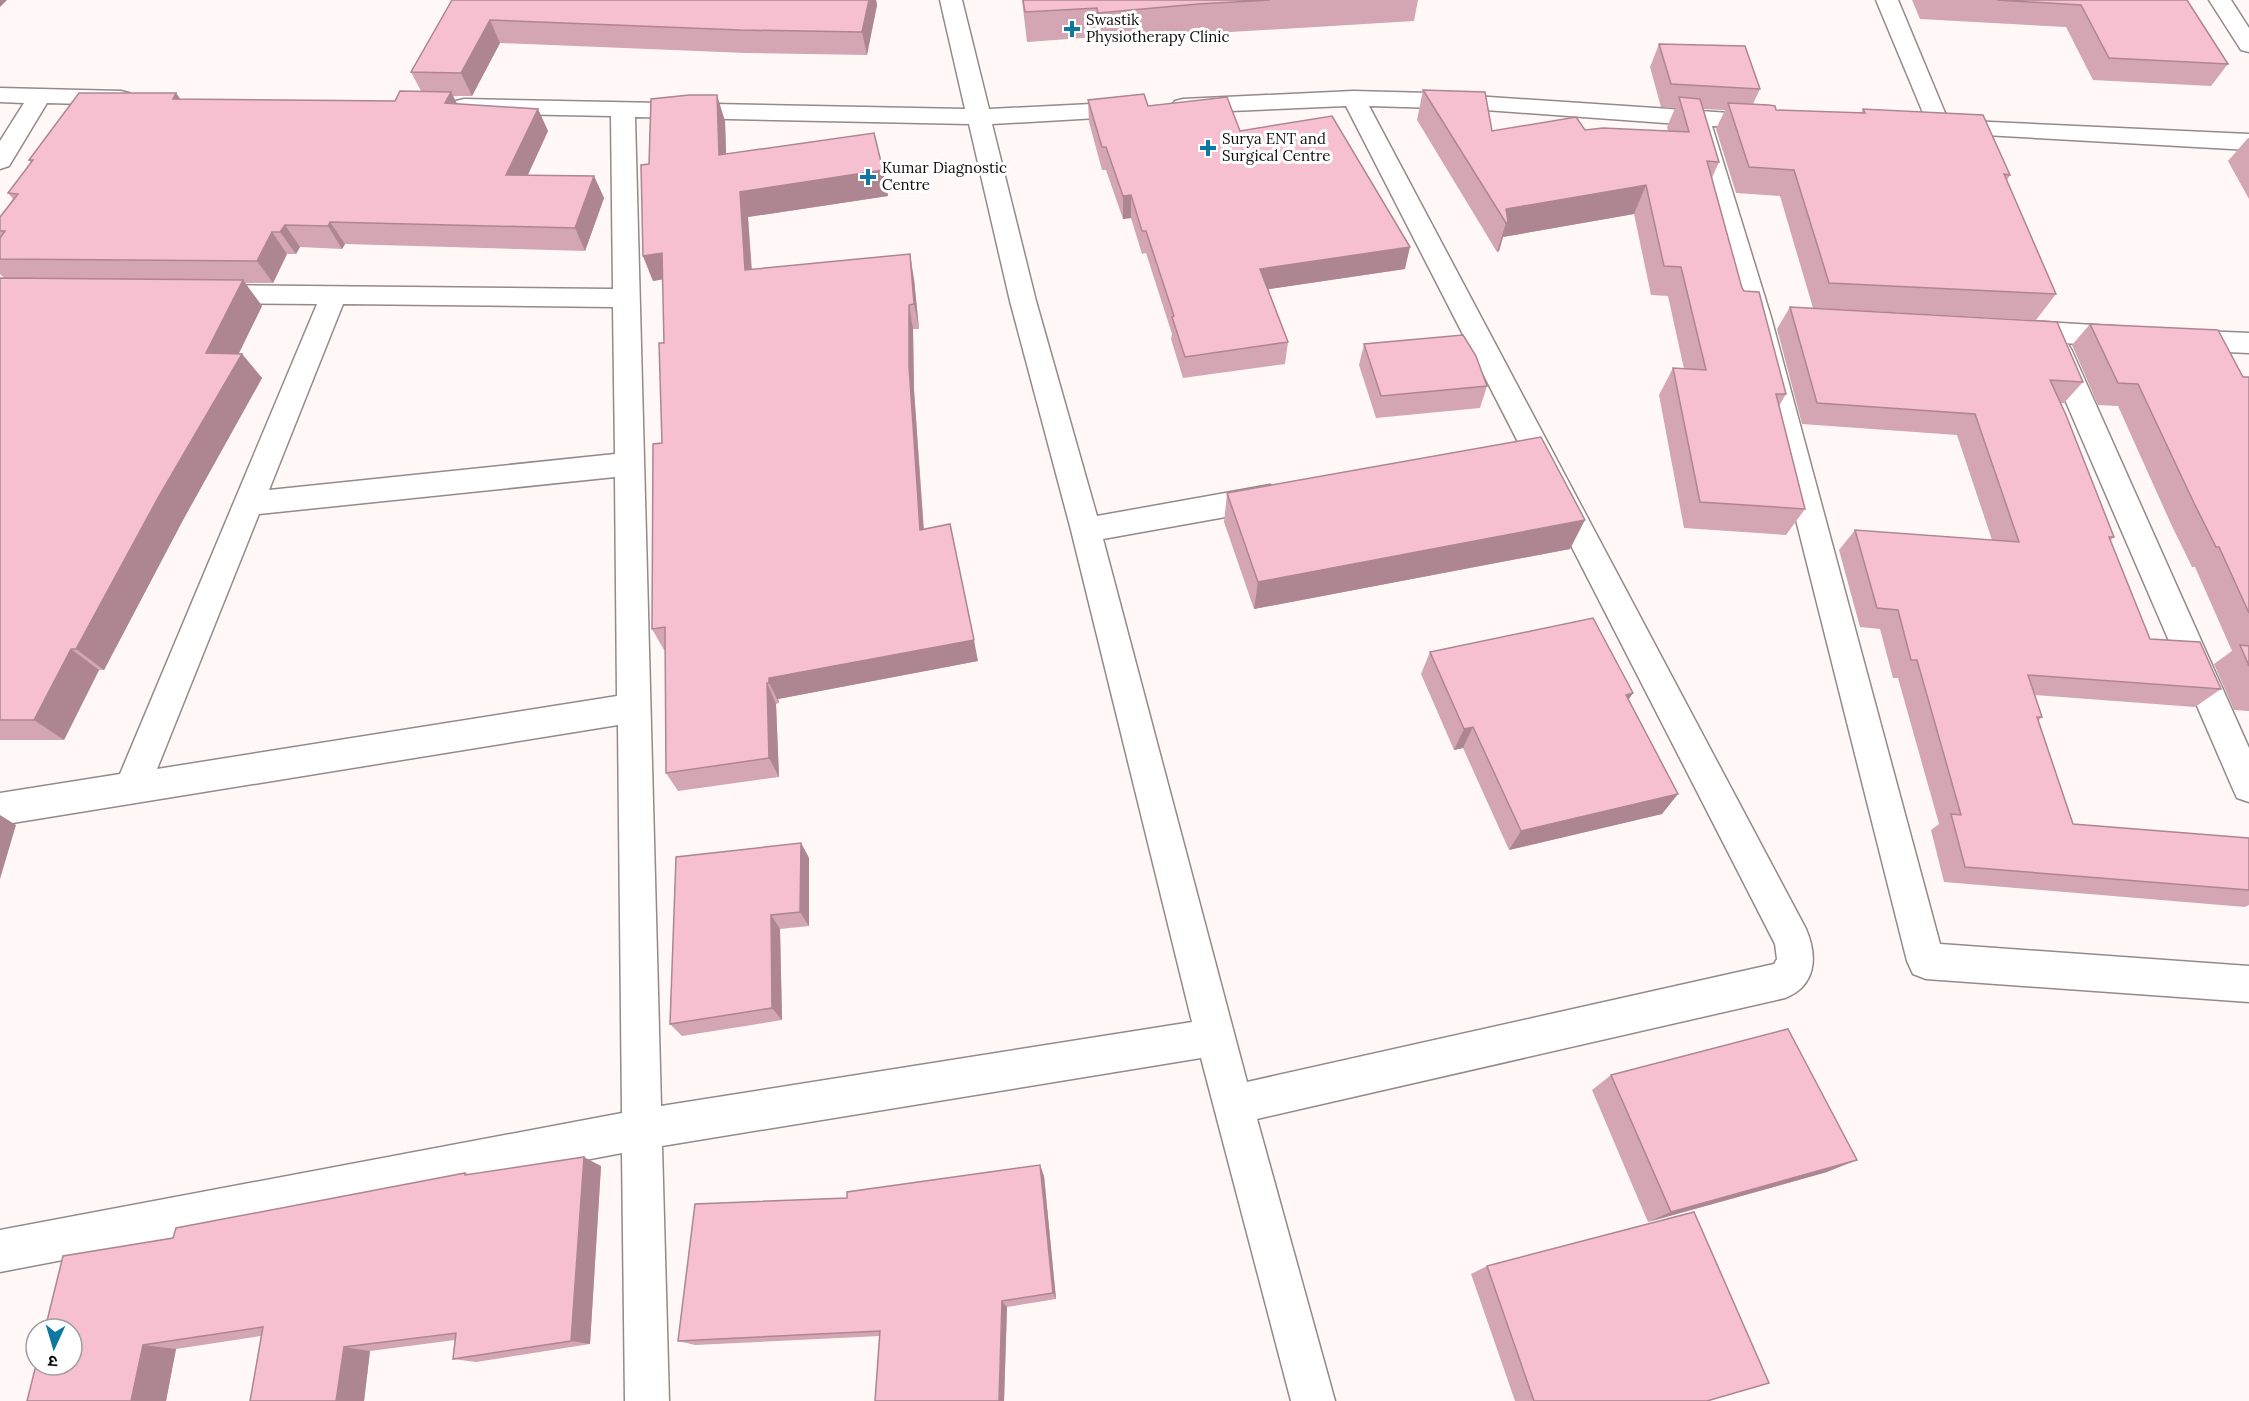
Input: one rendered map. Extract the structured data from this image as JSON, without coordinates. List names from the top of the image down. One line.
{"places":{"health":["Swastik Physiotherapy Clinic","Surya ENT and Surgical Centre","Kumar Diagnostic Centre"]},"north":"bottom"}
